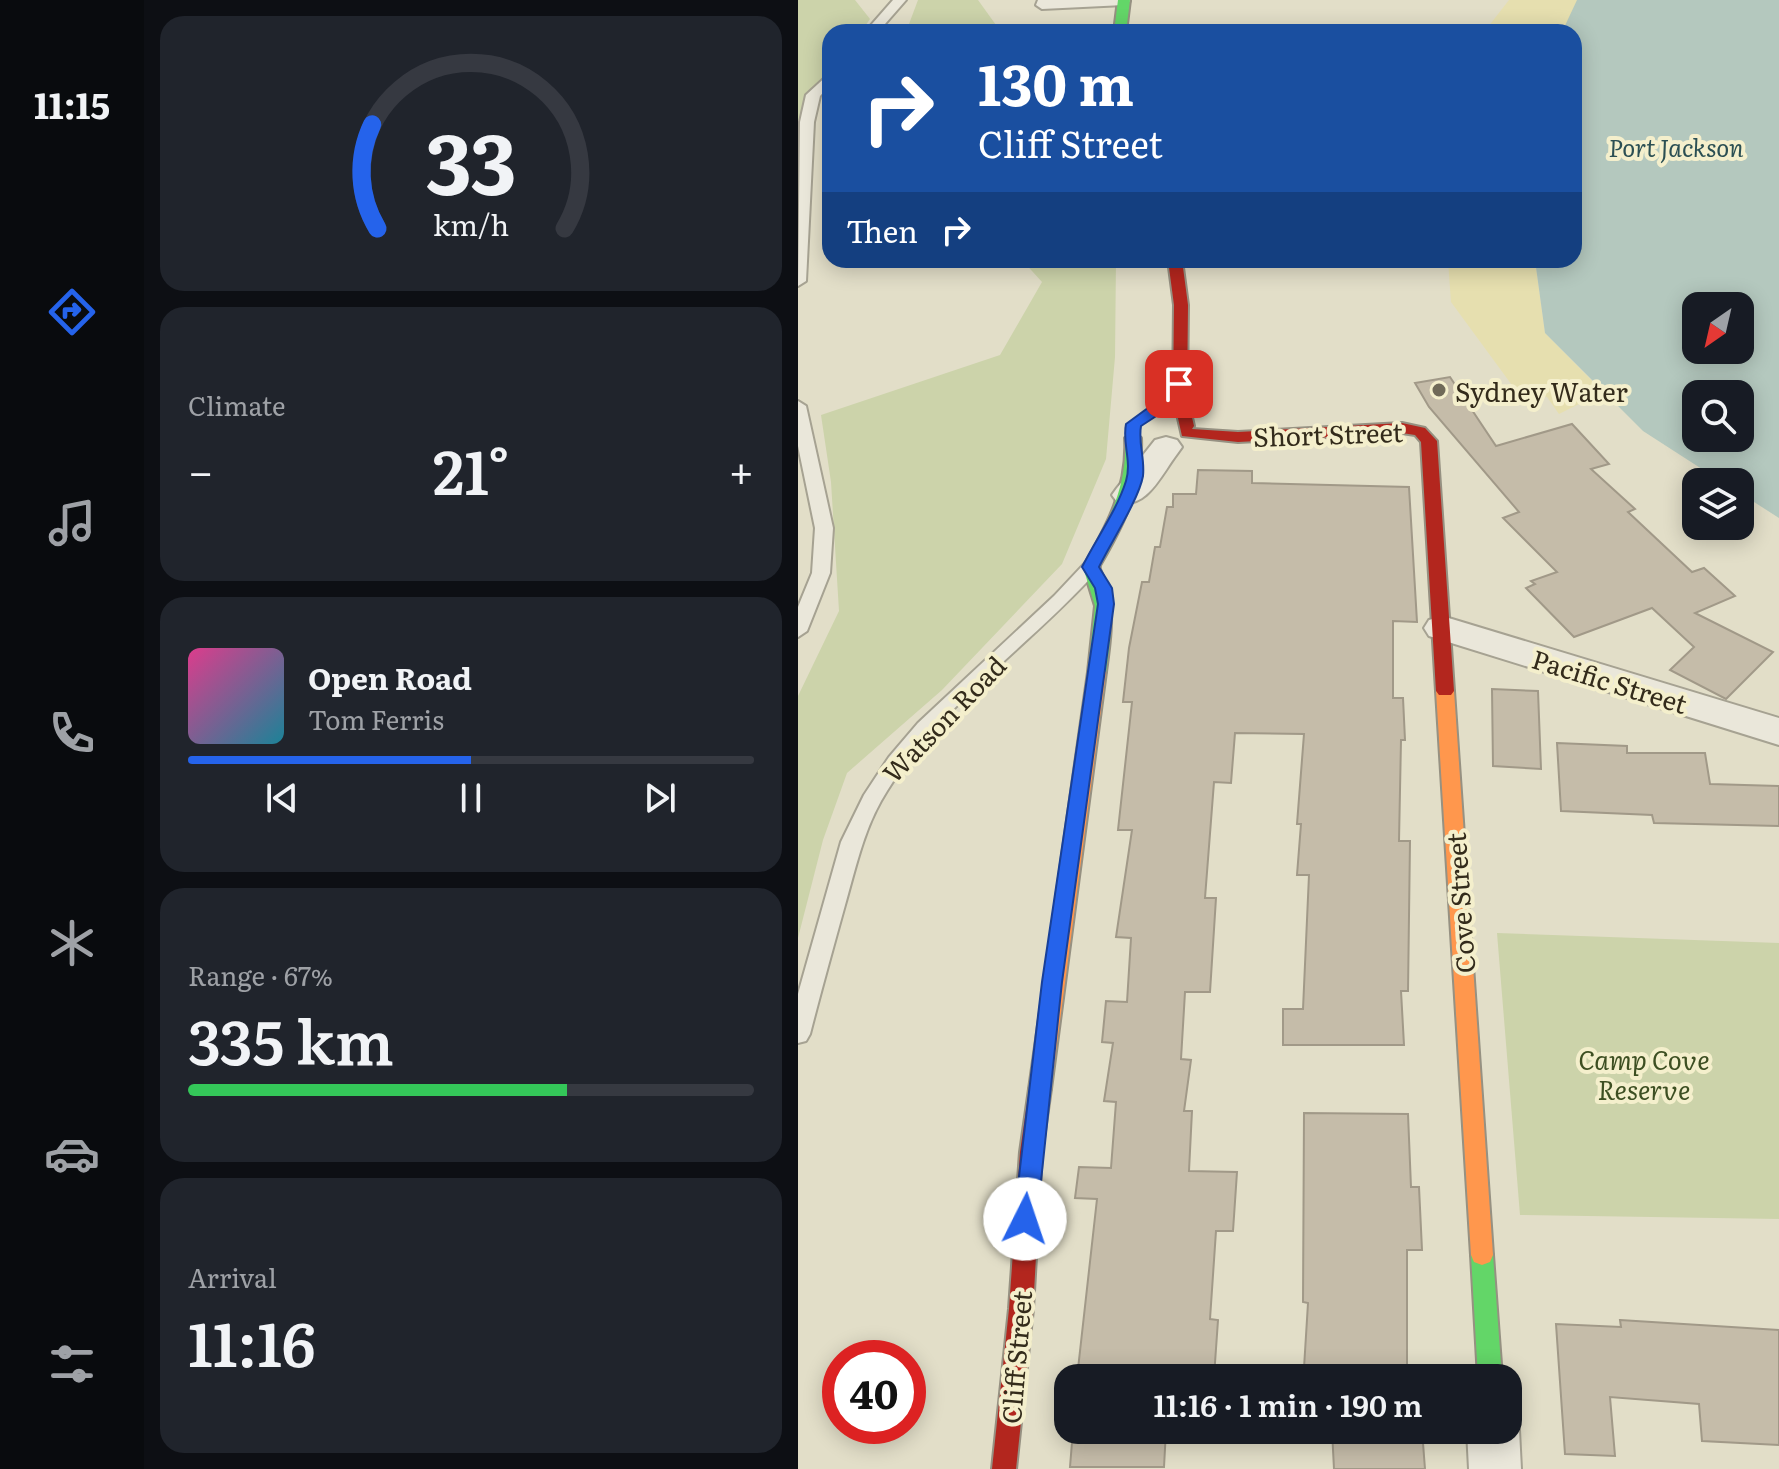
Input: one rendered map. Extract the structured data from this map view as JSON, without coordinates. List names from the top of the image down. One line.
{"streets":{"street":["Short Street","Pacific Street","Cove Street","Cliff Street"],"lane":["Watson Road"]},"crossings":[["Short Street","Cove Street"],["Pacific Street","Cove Street"],["Watson Road","Cliff Street"]],"water":["Port Jackson"],"parks":["Camp Cove Reserve"],"places":["Sydney Water"],"north":"bottom left","page":{"tabs":"11:15","turn":["130 m","Cliff Street"],"then":"Then","tile":["Climate",["Range · 67%","335 km"],["Arrival","11:16"]],"heat":["−","21°","+"],"song":["Open Road","Tom Ferris"],"limit":"40","trip":"11:16 · 1 min · 190 m","gauge":["33","km/h"]}}
